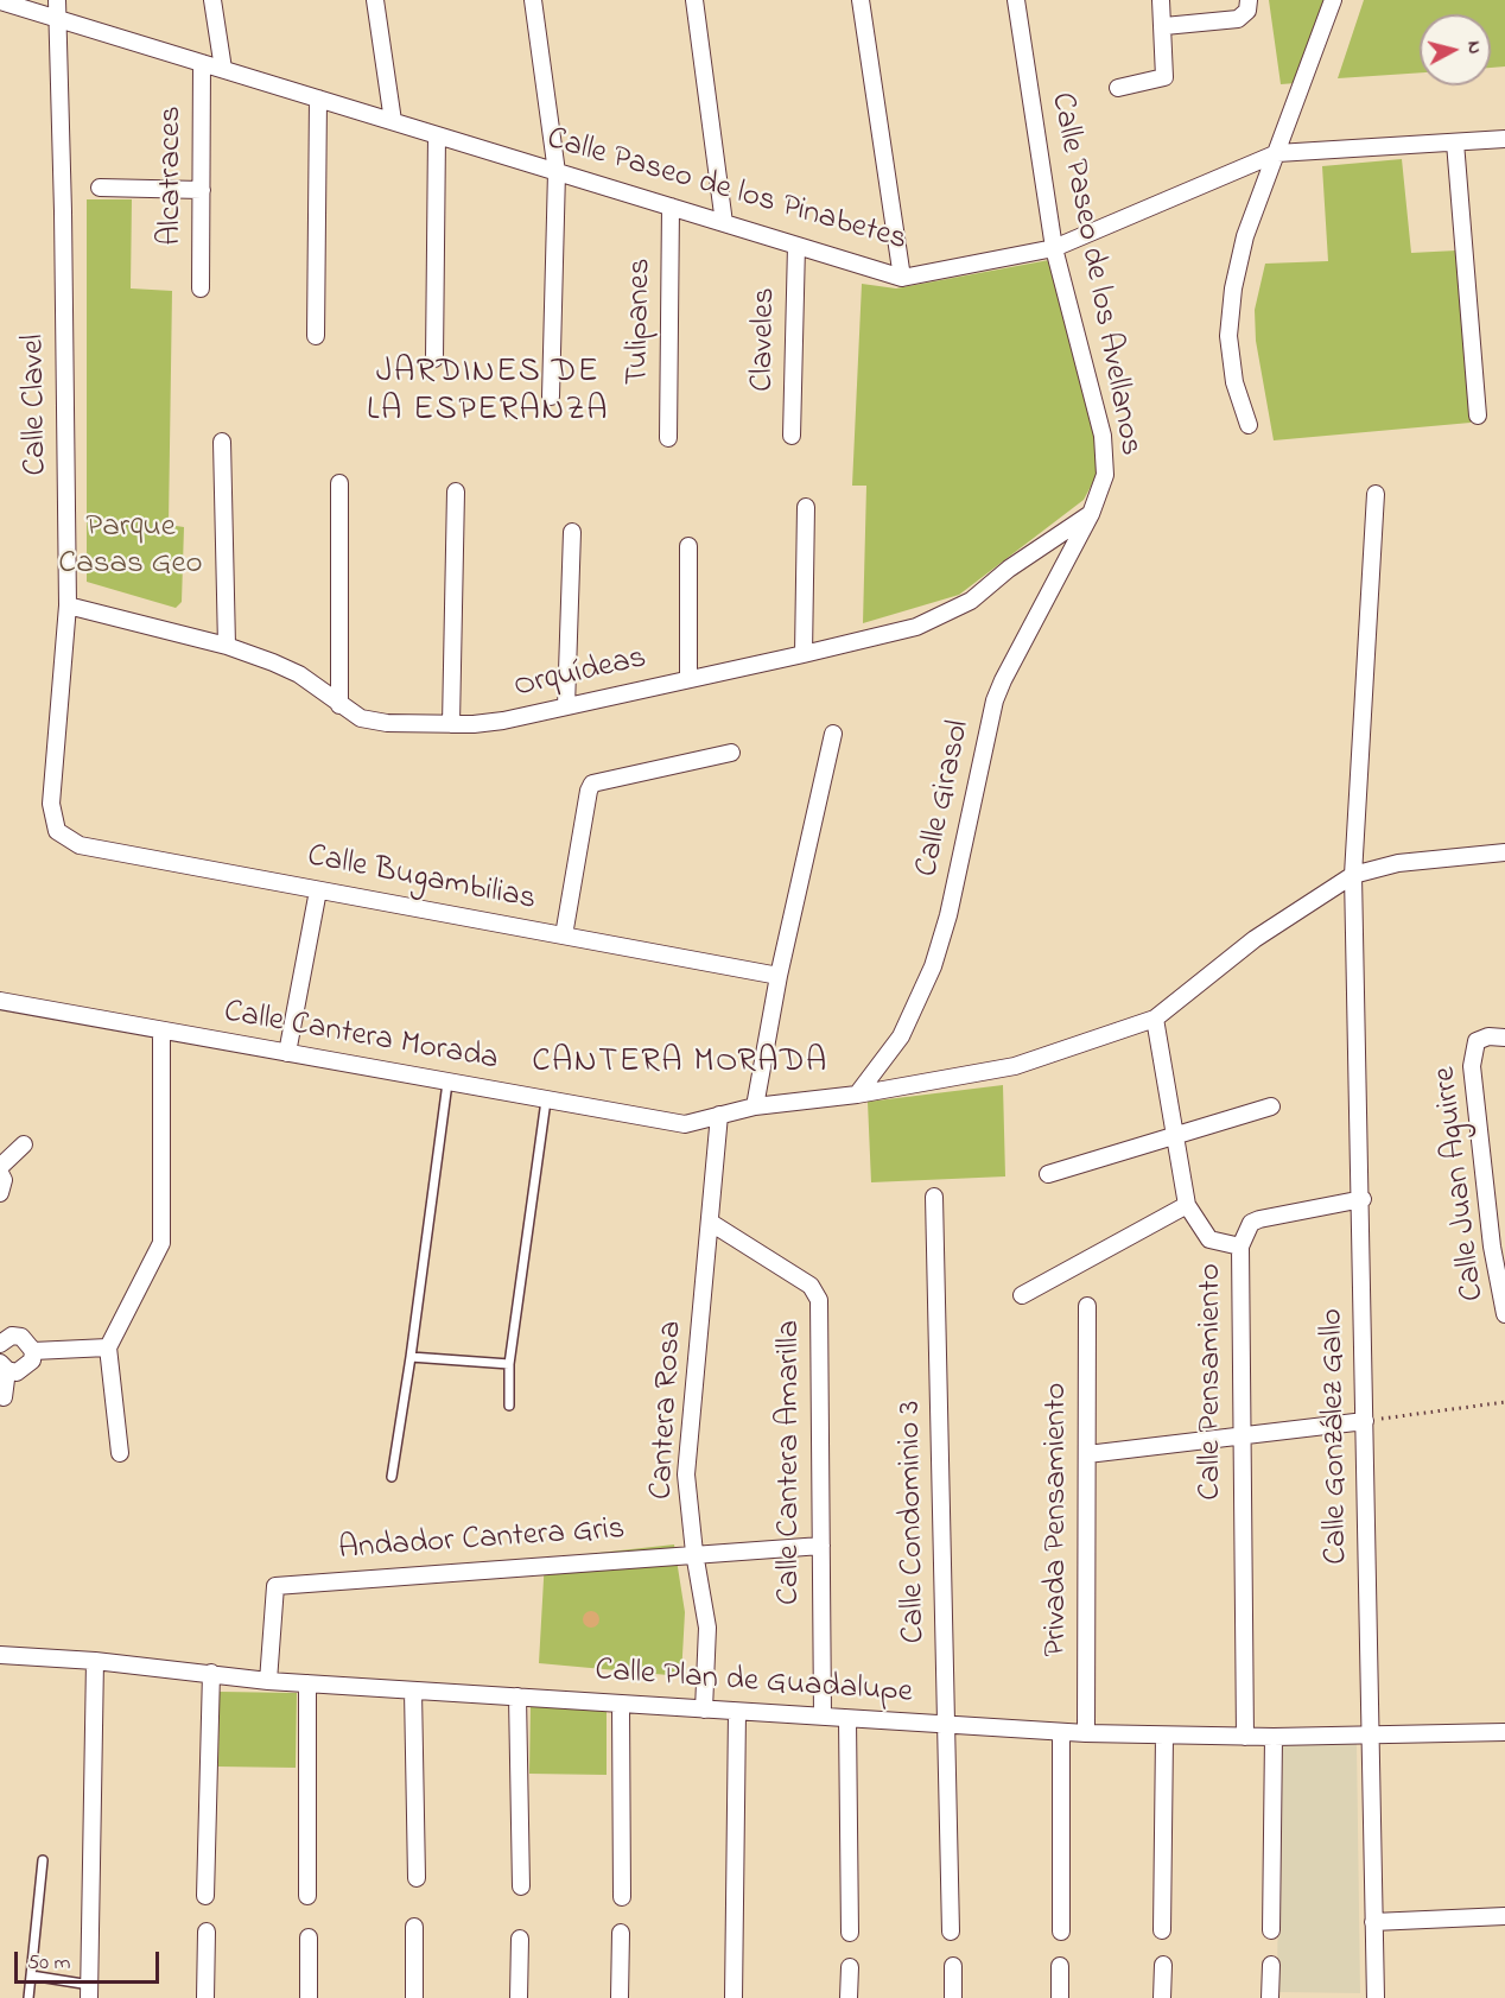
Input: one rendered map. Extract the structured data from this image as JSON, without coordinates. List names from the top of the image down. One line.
{"streets":{"street":["Alcatraces","Calle Paseo de los Pinabetes","Calle Paseo de los Avellanos","Tulipanes","Claveles","Calle Clavel","Orquídeas","Calle Girasol","Calle Bugambilias","Calle Cantera Morada","Calle Juan Aguirre","Calle Pensamiento","Cantera Rosa","Calle González Gallo","Calle Cantera Amarilla","Privada Pensamiento","Calle Condominio 3","Andador Cantera Gris","Calle Plan de Guadalupe"]},"crossings":[["Alcatraces","Calle Paseo de los Pinabetes"],["Calle Paseo de los Pinabetes","Calle Paseo de los Avellanos"],["Calle Paseo de los Pinabetes","Tulipanes"],["Calle Paseo de los Pinabetes","Claveles"],["Calle Paseo de los Pinabetes","Calle Clavel"],["Calle Paseo de los Avellanos","Orquídeas"],["Calle Paseo de los Avellanos","Calle Girasol"],["Calle Clavel","Orquídeas"],["Calle Clavel","Calle Bugambilias"],["Orquídeas","Calle Girasol"],["Calle Girasol","Calle Cantera Morada"],["Calle Cantera Morada","Calle Pensamiento"],["Calle Cantera Morada","Cantera Rosa"],["Calle Cantera Morada","Calle González Gallo"],["Calle Pensamiento","Calle Plan de Guadalupe"],["Cantera Rosa","Calle Cantera Amarilla"],["Cantera Rosa","Andador Cantera Gris"],["Cantera Rosa","Calle Plan de Guadalupe"],["Calle González Gallo","Calle Plan de Guadalupe"],["Calle Cantera Amarilla","Andador Cantera Gris"],["Calle Cantera Amarilla","Calle Plan de Guadalupe"],["Privada Pensamiento","Calle Plan de Guadalupe"],["Calle Condominio 3","Calle Plan de Guadalupe"],["Andador Cantera Gris","Calle Plan de Guadalupe"]],"districts":["JARDINES DE LA ESPERANZA","CANTERA MORADA"],"parks":["Parque Casas Geo"],"scale_bar":"50 m","north":"right"}
